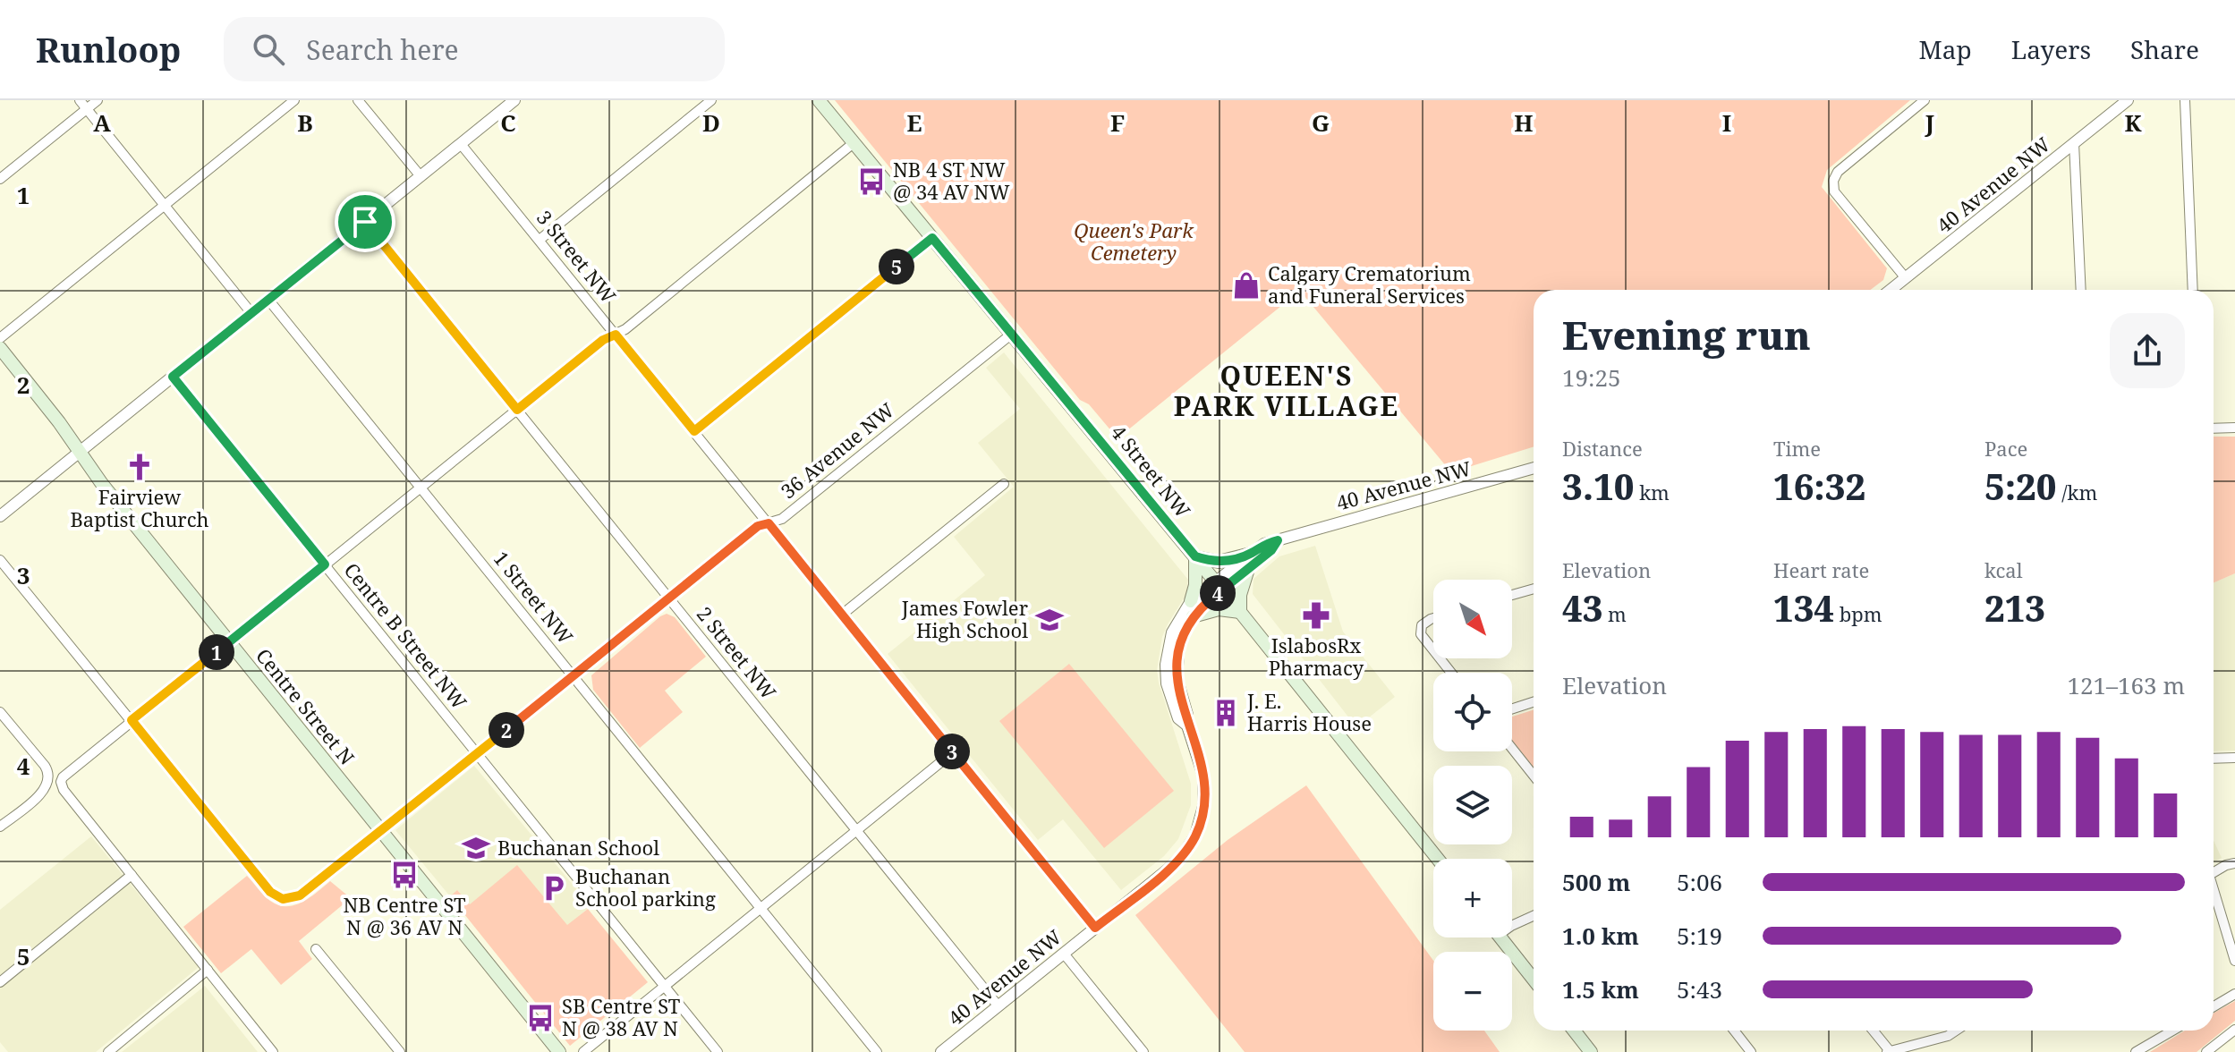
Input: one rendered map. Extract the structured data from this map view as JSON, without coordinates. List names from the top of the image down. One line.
{"streets":{"main road":["4 Street NW","Centre Street N"],"street":["40 Avenue NW","3 Street NW","36 Avenue NW","1 Street NW","Centre B Street NW","2 Street NW"]},"crossings":[["40 Avenue NW","3 Street NW"],["40 Avenue NW","4 Street NW"],["40 Avenue NW","2 Street NW"],["3 Street NW","36 Avenue NW"],["36 Avenue NW","4 Street NW"],["36 Avenue NW","1 Street NW"],["36 Avenue NW","Centre B Street NW"],["36 Avenue NW","2 Street NW"],["36 Avenue NW","Centre Street N"]],"districts":["QUEEN'S PARK VILLAGE"],"parks":["Queen's Park Cemetery"],"places":{"bus stop":["NB 4 ST NW @ 34 AV NW","NB Centre ST N @ 36 AV N","SB Centre ST N @ 38 AV N"],"shop":["Calgary Crematorium and Funeral Services"],"church":["Fairview Baptist Church"],"pharmacy":["IslabosRx Pharmacy"],"school or university":["James Fowler High School","Buchanan School"],"building":["J. E. Harris House"],"parking":["Buchanan School parking"]},"north":"bottom right","page":{"header":"Runloop","search":"Search here","nav":["Map","Layers","Share"],"pins":["5","4","1","2","3"],"heading":["Evening run","19:25"],"stats":[["Distance","3.10 km"],["Time","16:32"],["Pace","5:20 /km"],["Elevation","43 m"],["Heart rate","134 bpm"],["kcal","213"]],"map_buttons":["+","−"],"chart":["Elevation","121–163 m"],"list":[{"name":"500 m","note":"5:06"},{"name":"1.0 km","note":"5:19"},{"name":"1.5 km","note":"5:43"}]},"grid":{"columns":["A","B","C","D","E","F","G","H","I","J","K"],"rows":["1","2","3","4","5"]}}
